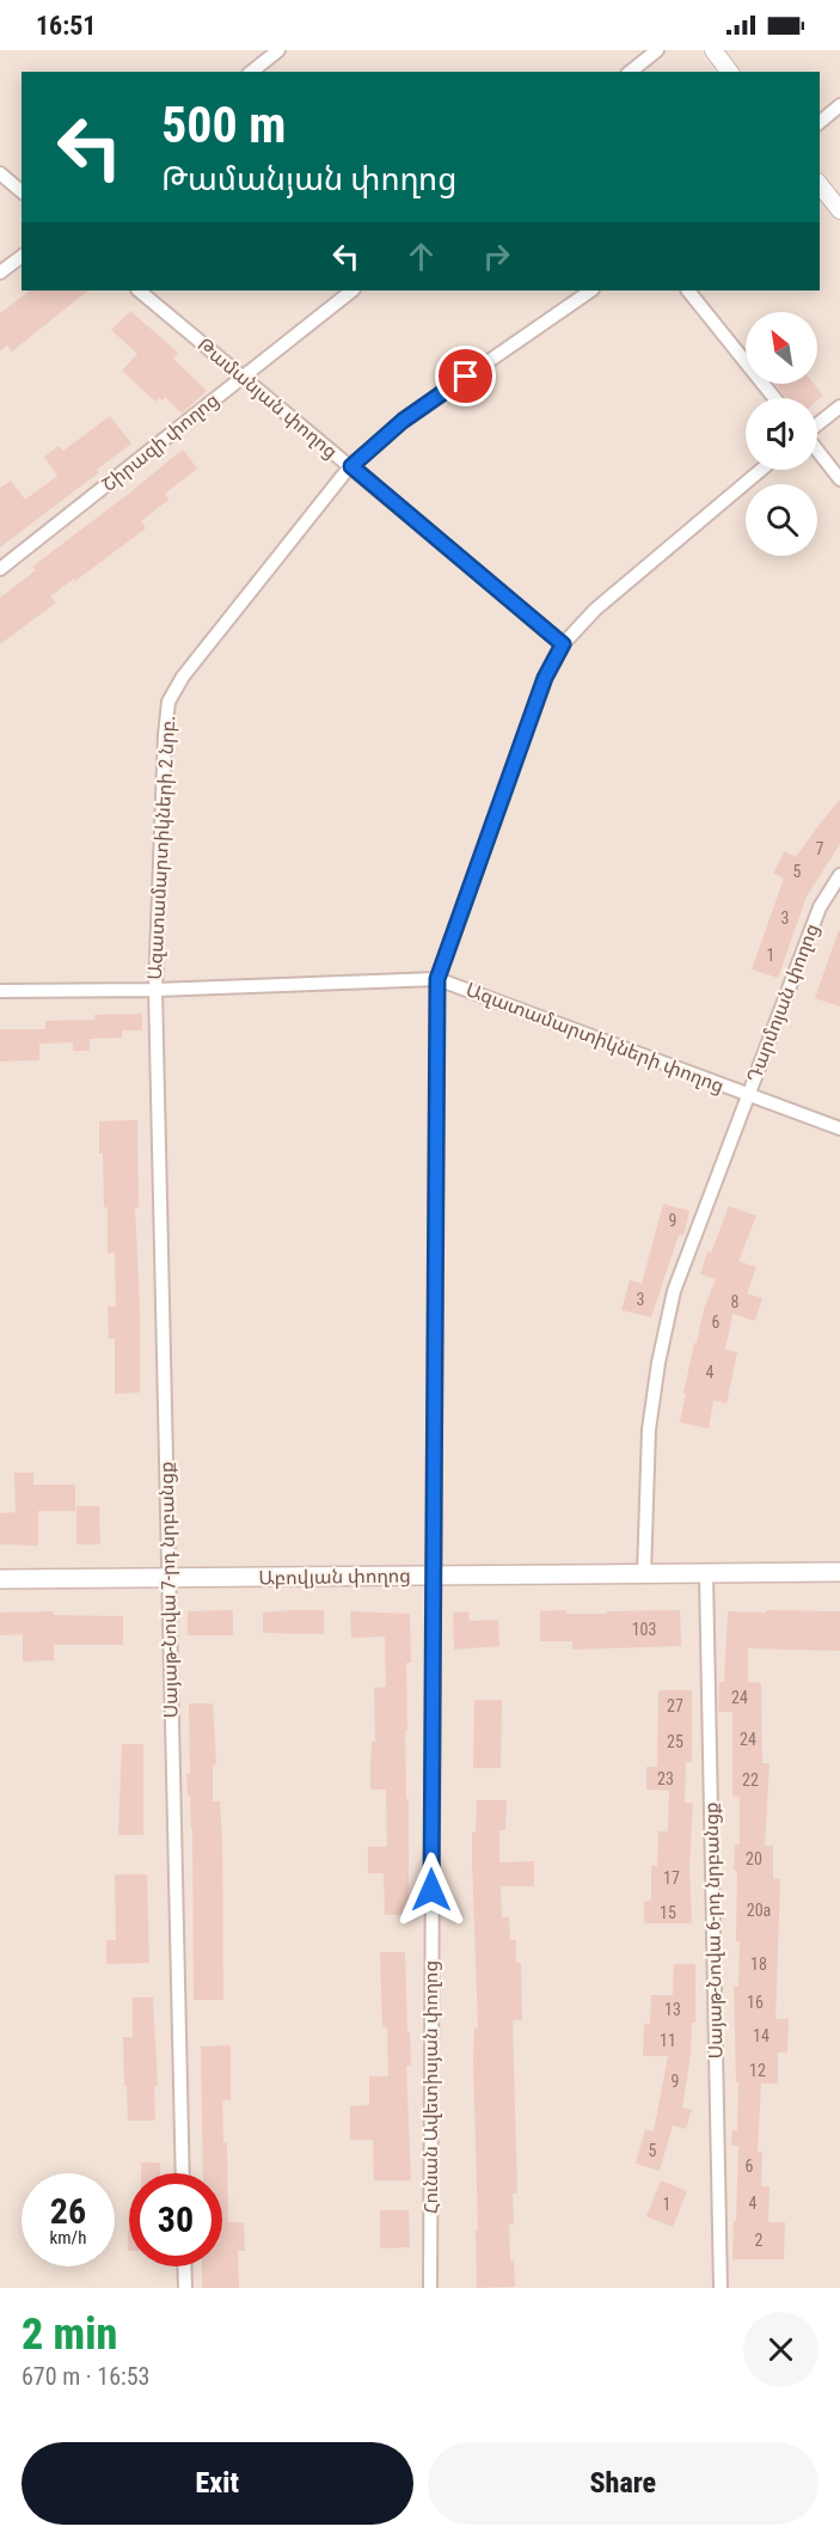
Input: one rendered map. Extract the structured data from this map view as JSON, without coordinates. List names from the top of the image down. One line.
{"streets":{"main road":["Աբովյան փողոց"],"street":["Թամանյան փողոց","Շիրազի փողոց","Ազատամարտիկների 2 նրբ.","Դարմոյան փողոց","Ազատամարտիկների փողոց","Սայաթ-Նովա 7-րդ նրբանցք","Սայաթ-Նովա 6-րդ նրբանցք","Հունան Ավետիսյան փողոց"]},"crossings":[["Թամանյան փողոց","Շիրազի փողոց"],["Թամանյան փողոց","Ազատամարտիկների 2 նրբ."],["Թամանյան փողոց","Հունան Ավետիսյան փողոց"],["Ազատամարտիկների 2 նրբ.","Ազատամարտիկների փողոց"],["Ազատամարտիկների 2 նրբ.","Սայաթ-Նովա 7-րդ նրբանցք"],["Դարմոյան փողոց","Ազատամարտիկների փողոց"],["Դարմոյան փողոց","Աբովյան փողոց"],["Ազատամարտիկների փողոց","Սայաթ-Նովա 7-րդ նրբանցք"],["Ազատամարտիկների փողոց","Հունան Ավետիսյան փողոց"],["Աբովյան փողոց","Սայաթ-Նովա 7-րդ նրբանցք"],["Աբովյան փողոց","Սայաթ-Նովա 6-րդ նրբանցք"],["Աբովյան փողոց","Հունան Ավետիսյան փողոց"]],"house_numbers":["7","5","3","1","9","3","8","6","4","103","24","27","24","25","23","22","20","17","20a","15","18","16","13","14","11","12","9","5","6","4","1","2"],"north":"top left","page":{"status":"16:51","turn":["500 m","Թամանյան փողոց"],"speed":"26 km/h","limit":"30","heading":["2 min","670 m · 16:53"],"buttons":["Exit","Share"]}}
